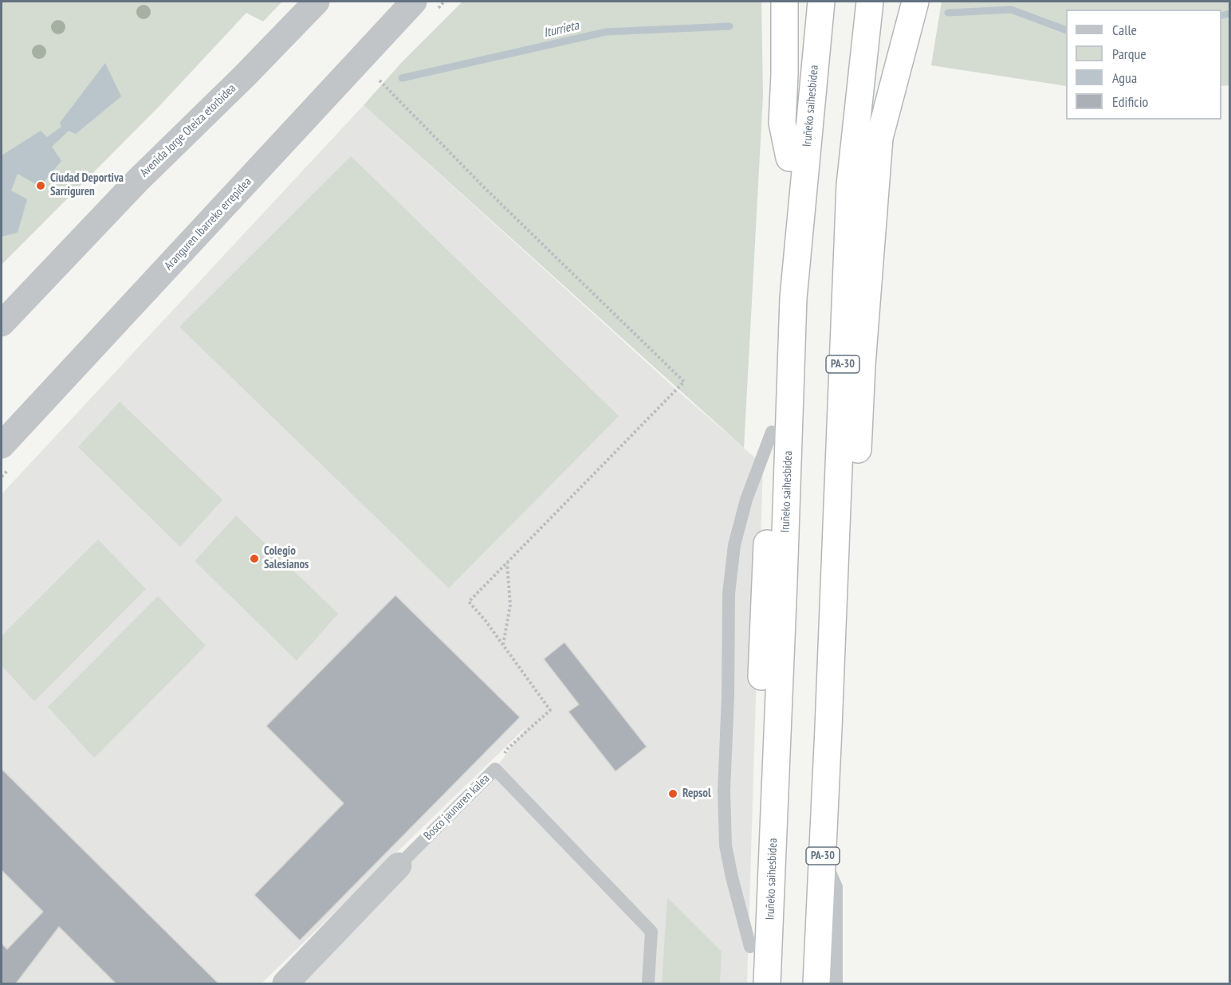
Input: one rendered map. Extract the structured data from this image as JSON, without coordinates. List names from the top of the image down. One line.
{"streets":{"highway":["Iruñeko saihesbidea","PA-30"],"street":["Avenida Jorge Oteiza etorbidea","Aranguren Ibarreko errepidea","Bosco jaunaren kalea"]},"water":["Iturrieta"],"places":["Ciudad Deportiva Sarriguren","Colegio Salesianos","Repsol"],"legend":["Calle","Parque","Agua","Edificio"]}
